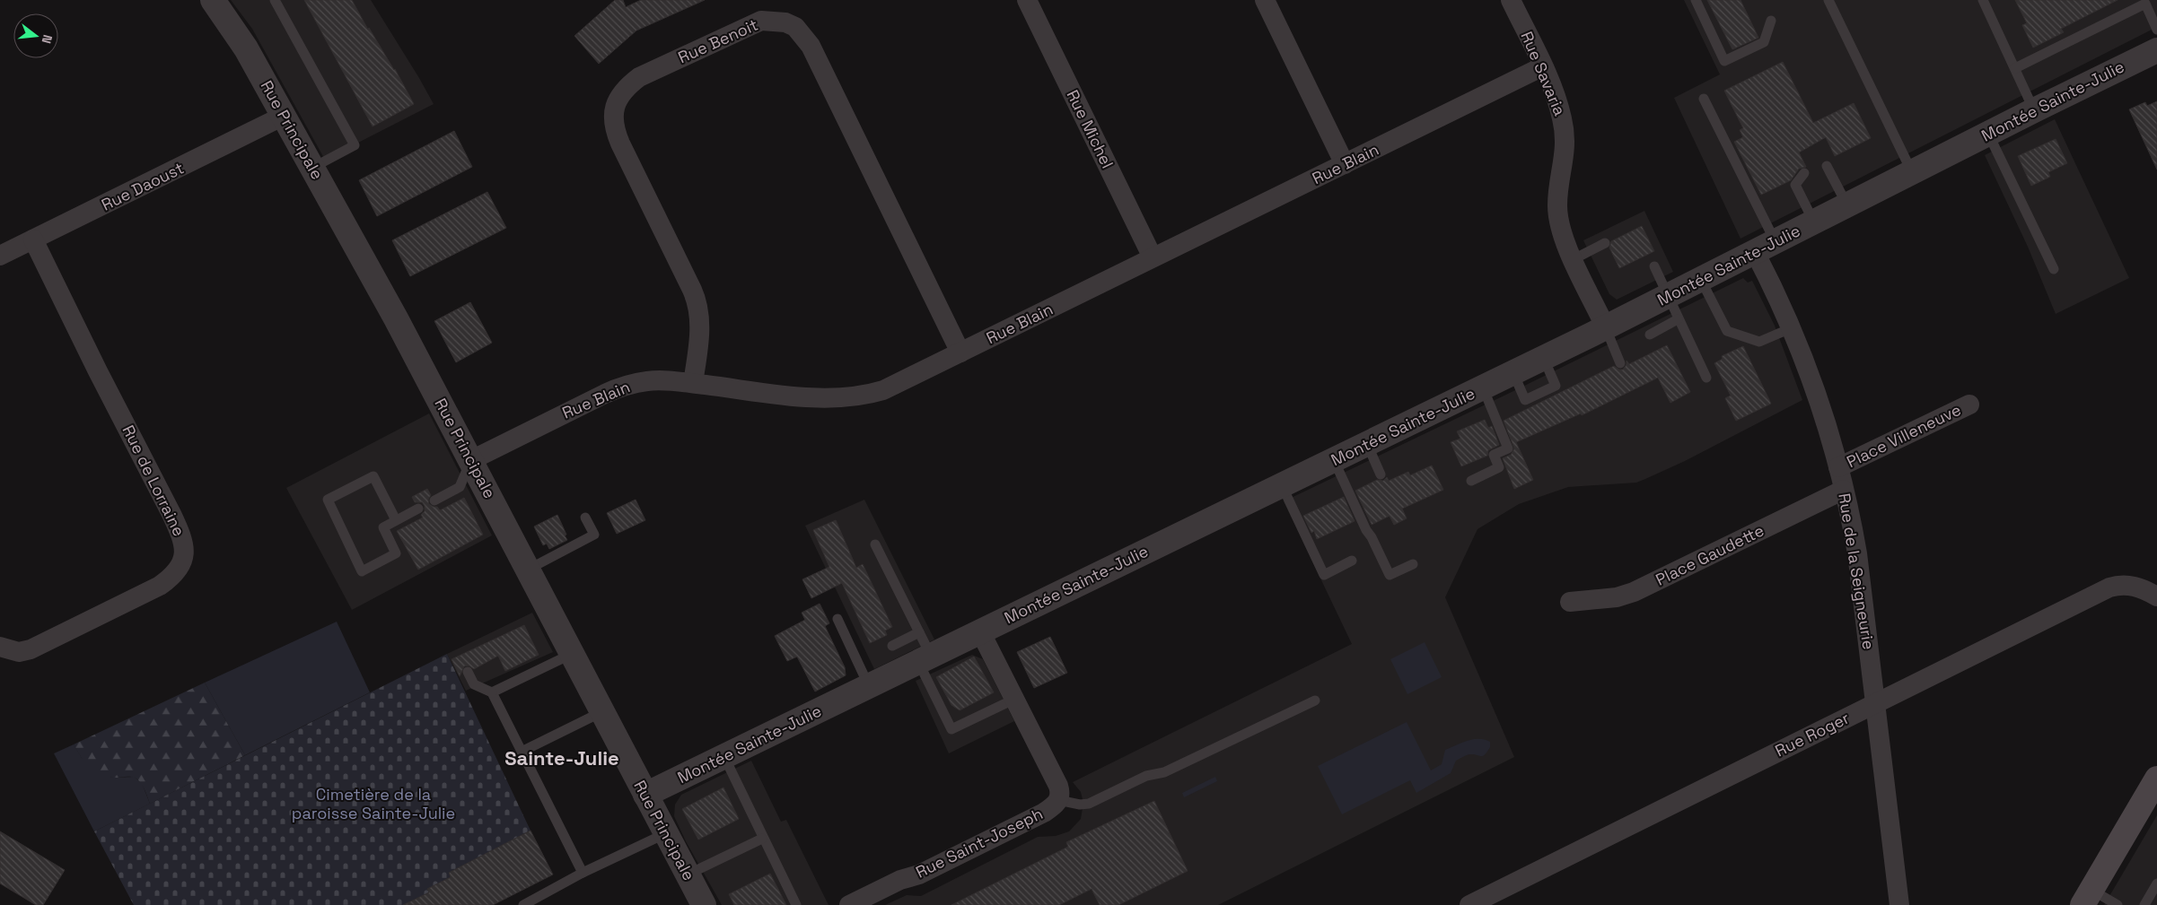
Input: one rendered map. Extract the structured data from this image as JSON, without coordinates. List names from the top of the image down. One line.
{"streets":{"street":["Rue Benoit","Rue Savaria","Montée Sainte-Julie","Rue Michel","Rue Principale","Rue Blain","Rue Daoust","Place Villeneuve","Rue de Lorraine","Place Gaudette","Rue de la Seigneurie","Rue Roger","Rue Saint-Joseph"]},"crossings":[["Rue Benoit","Rue Blain"],["Rue Savaria","Montée Sainte-Julie"],["Rue Savaria","Rue Blain"],["Montée Sainte-Julie","Rue Principale"],["Montée Sainte-Julie","Rue de la Seigneurie"],["Montée Sainte-Julie","Rue Saint-Joseph"],["Rue Michel","Rue Blain"],["Rue Principale","Rue Blain"],["Rue Principale","Rue Daoust"],["Rue Daoust","Rue de Lorraine"],["Place Villeneuve","Rue de la Seigneurie"],["Place Gaudette","Rue de la Seigneurie"],["Rue de la Seigneurie","Rue Roger"]],"districts":["Sainte-Julie"],"parks":["Cimetière de la paroisse Sainte-Julie"],"north":"right"}
